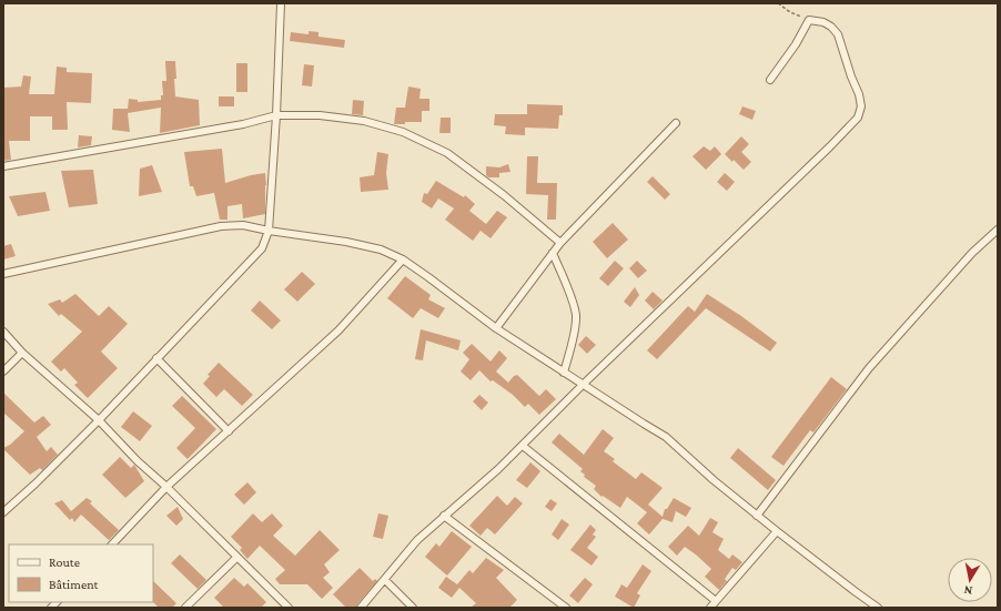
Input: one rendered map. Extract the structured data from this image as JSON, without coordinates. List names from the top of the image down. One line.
{"legend":["Route","Bâtiment"],"north":"bottom"}
